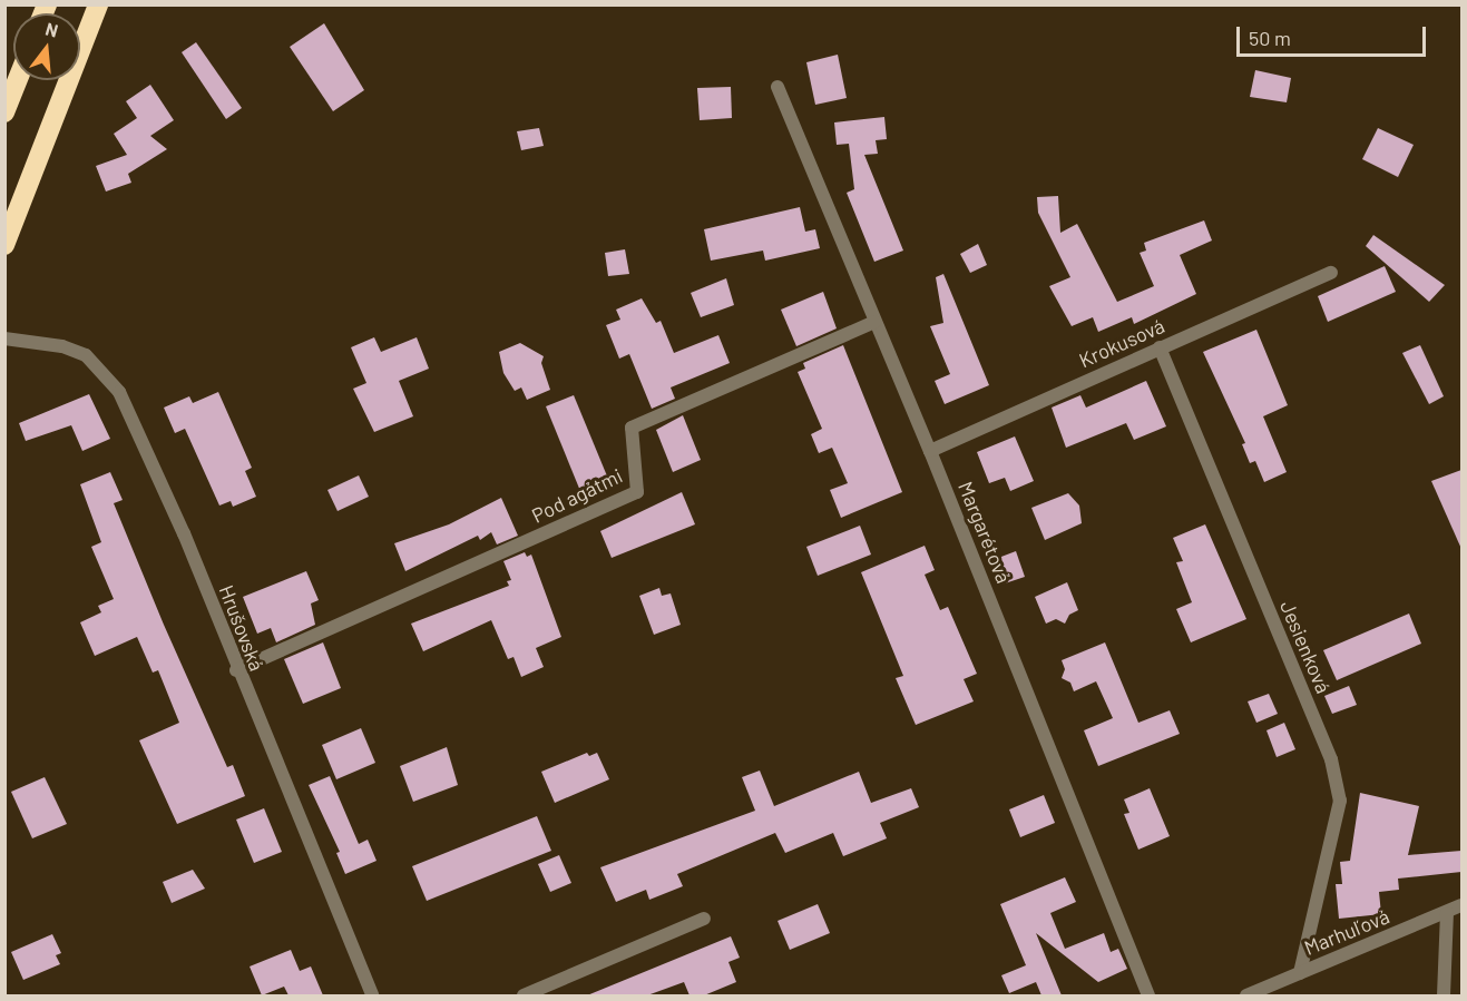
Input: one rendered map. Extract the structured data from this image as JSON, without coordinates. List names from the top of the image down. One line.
{"streets":{"street":["Krokusová","Pod agátmi","Margarétová","Hrušovská","Jesienková","Marhuľová"]},"crossings":[["Krokusová","Margarétová"],["Krokusová","Jesienková"],["Pod agátmi","Margarétová"],["Pod agátmi","Hrušovská"],["Jesienková","Marhuľová"]],"scale_bar":"50 m","north":"top"}
